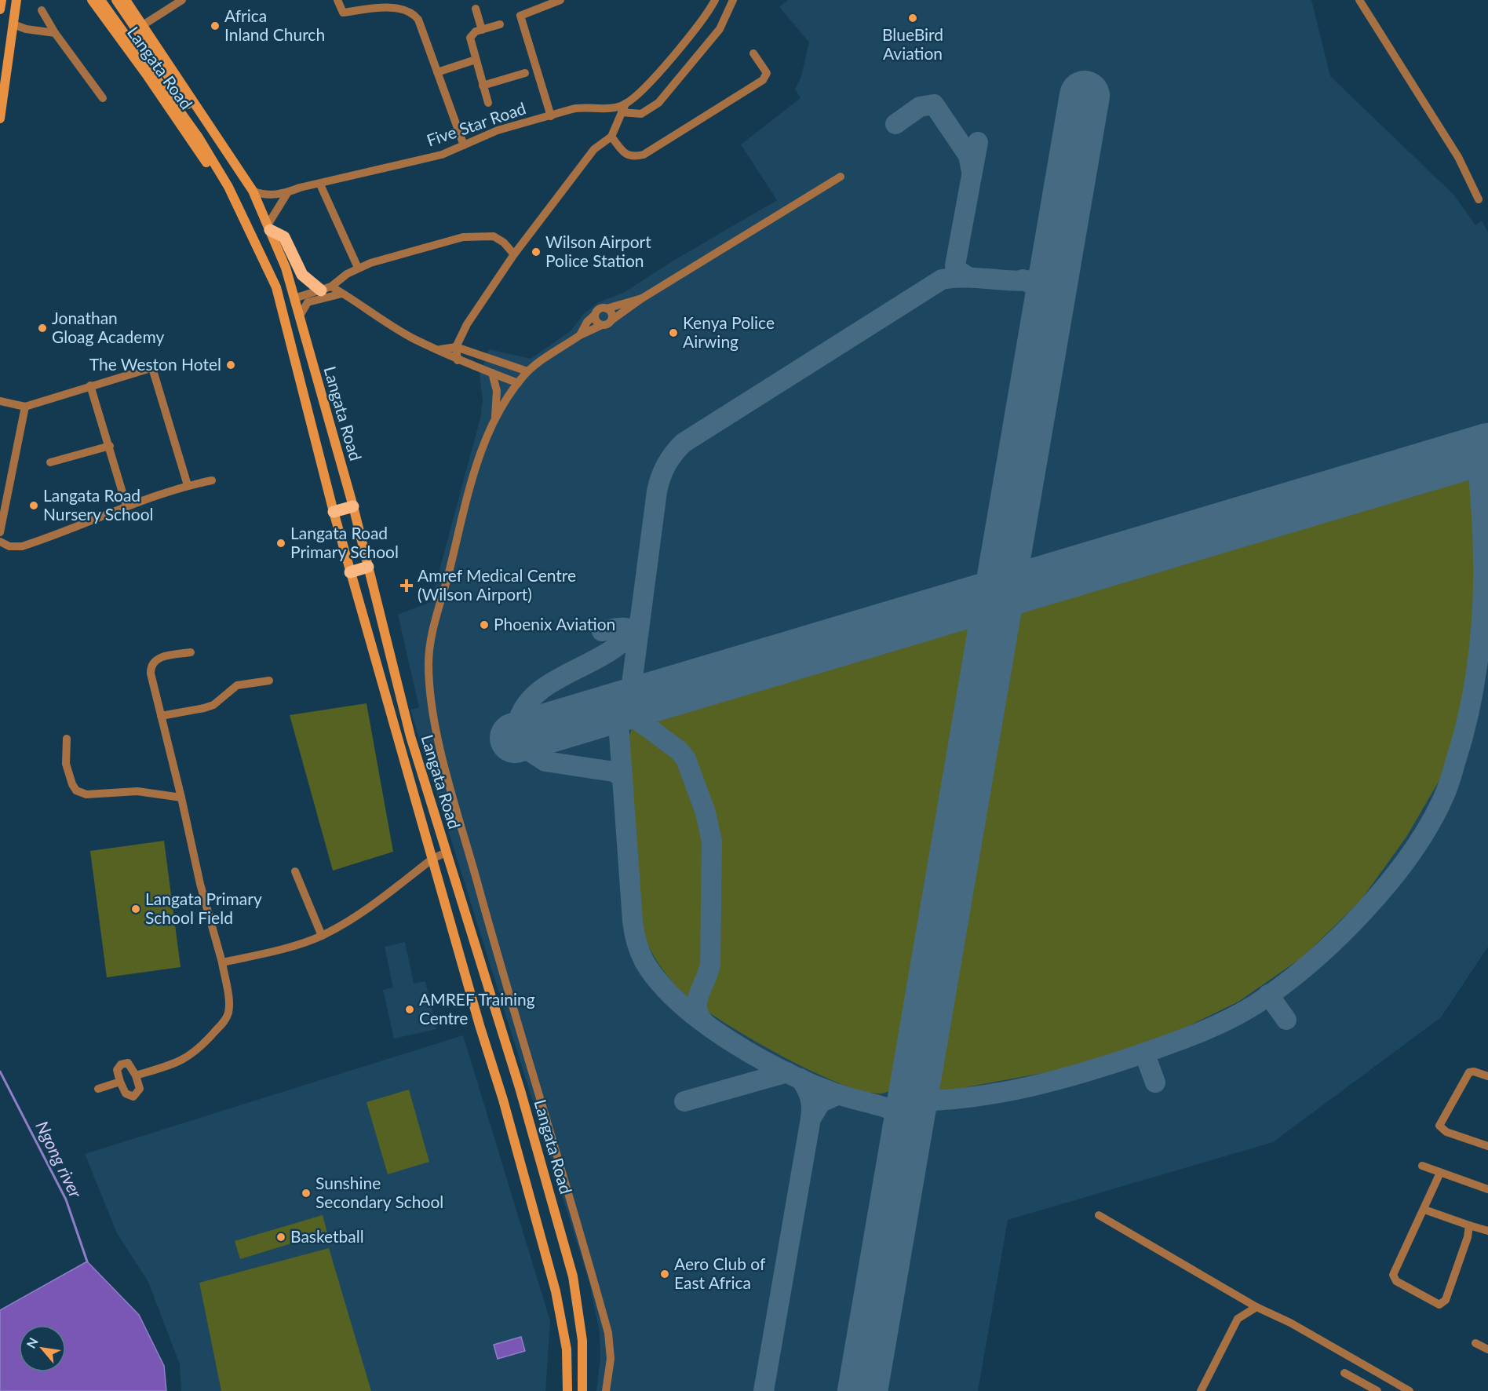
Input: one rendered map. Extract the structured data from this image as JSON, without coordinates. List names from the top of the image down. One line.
{"streets":{"main road":["Langata Road"],"street":["Five Star Road"]},"crossings":[["Langata Road","Five Star Road"]],"water":["Ngong river"],"places":{"other":["BlueBird Aviation","Africa Inland Church","Wilson Airport Police Station","Jonathan Gloag Academy","Kenya Police Airwing","The Weston Hotel","Langata Road Nursery School","Langata Road Primary School","Phoenix Aviation","Langata Primary School Field","AMREF Training Centre","Sunshine Secondary School","Basketball","Aero Club of East Africa"],"health":["Amref Medical Centre (Wilson Airport)"]},"north":"top left"}
